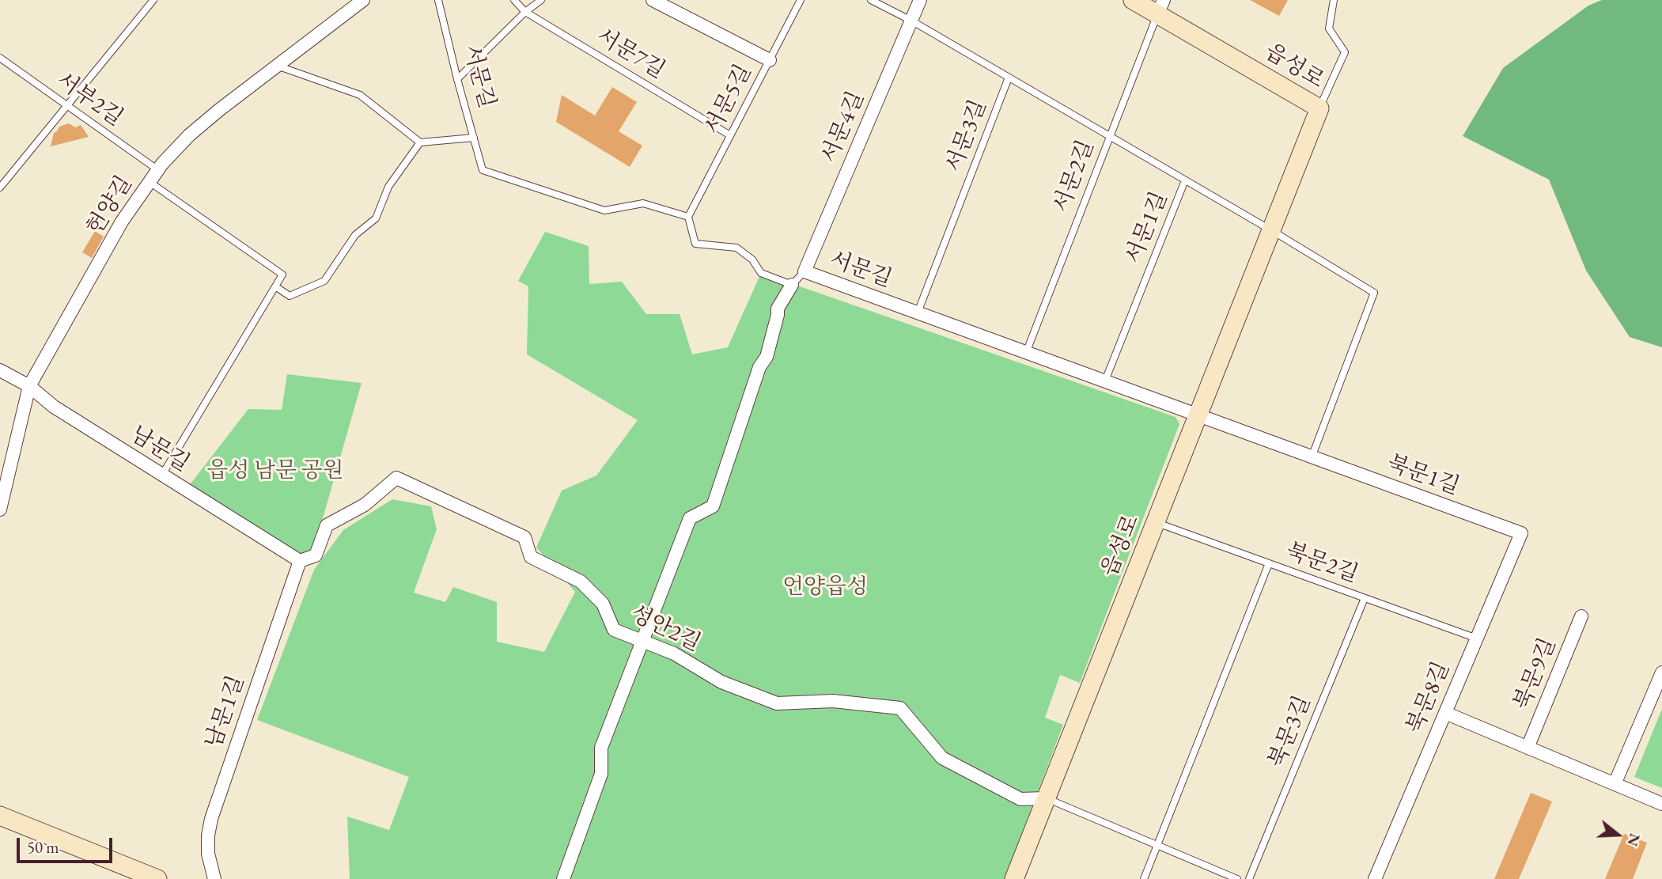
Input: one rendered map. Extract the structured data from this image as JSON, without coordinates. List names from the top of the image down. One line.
{"streets":{"street":["읍성로","서문길","서문4길","헌양길","남문길","북문1길","성안2길","북문9길","북문8길","남문1길"],"lane":["서문7길","서부2길","서문5길","서문3길","서문2길","서문1길","북문2길","북문3길"]},"crossings":[["서문7길","서문5길"],["읍성로","서문길"],["읍성로","서문2길"],["읍성로","서문1길"],["읍성로","북문1길"],["읍성로","북문2길"],["읍성로","성안2길"],["서문길","서문5길"],["서문길","서문4길"],["서문길","서문3길"],["서문길","서문2길"],["서문길","서문1길"],["서문길","북문1길"],["서부2길","헌양길"],["서문4길","서문3길"],["헌양길","남문길"],["남문길","성안2길"],["남문길","남문1길"],["북문1길","북문8길"],["북문2길","북문8길"],["북문2길","북문3길"],["성안2길","남문1길"],["북문9길","북문8길"]],"parks":["읍성 남문 공원","언양읍성"],"scale_bar":"50 m","north":"right"}
